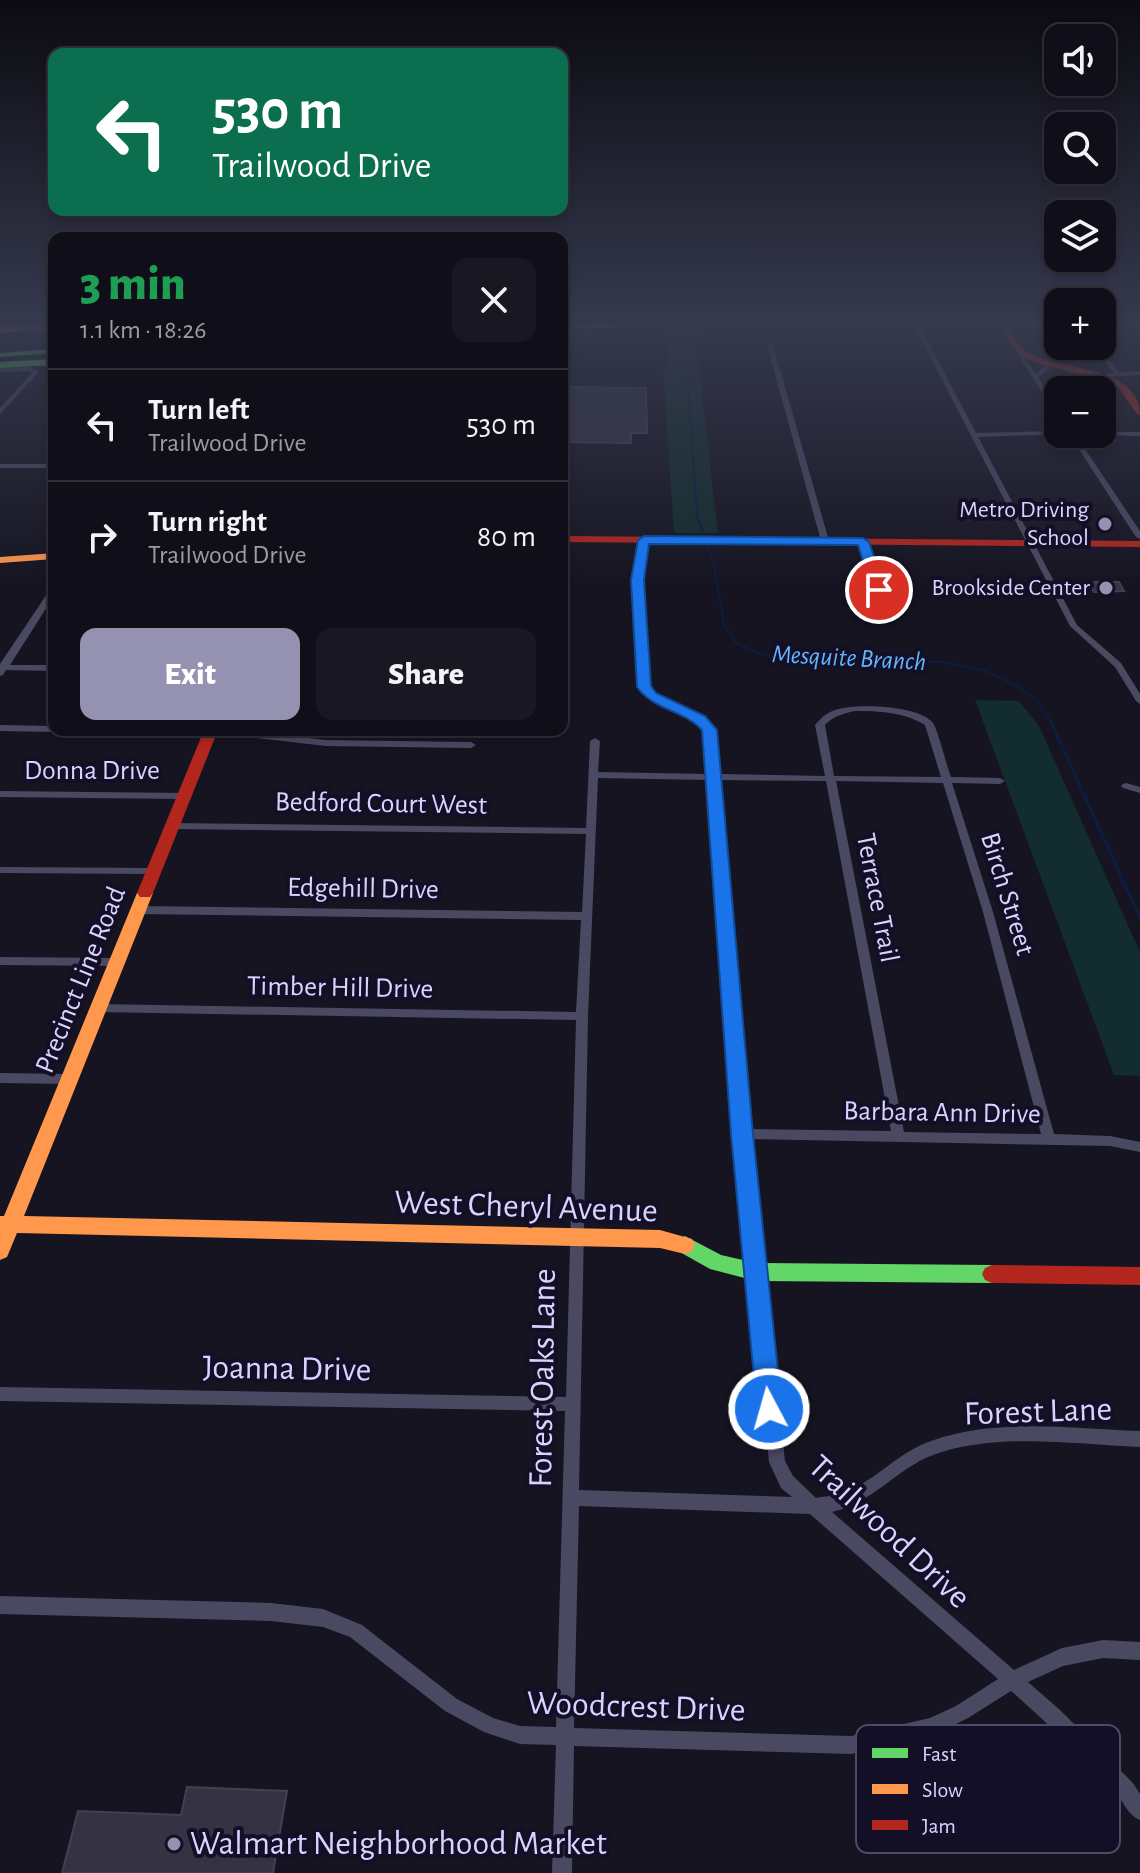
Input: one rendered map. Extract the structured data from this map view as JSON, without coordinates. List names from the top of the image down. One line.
{"streets":{"main road":["Precinct Line Road","West Cheryl Avenue"],"street":["Donna Drive","Bedford Court West","Edgehill Drive","Birch Street","Terrace Trail","Timber Hill Drive","Barbara Ann Drive","Joanna Drive","Forest Oaks Lane","Forest Lane","Trailwood Drive","Woodcrest Drive"]},"crossings":[["Donna Drive","Precinct Line Road"],["Bedford Court West","Precinct Line Road"],["Bedford Court West","Forest Oaks Lane"],["Edgehill Drive","Precinct Line Road"],["Edgehill Drive","Forest Oaks Lane"],["Birch Street","Terrace Trail"],["Birch Street","Barbara Ann Drive"],["Terrace Trail","Barbara Ann Drive"],["Precinct Line Road","Timber Hill Drive"],["Precinct Line Road","West Cheryl Avenue"],["Timber Hill Drive","Forest Oaks Lane"],["Barbara Ann Drive","Trailwood Drive"],["West Cheryl Avenue","Forest Oaks Lane"],["West Cheryl Avenue","Trailwood Drive"],["Joanna Drive","Forest Oaks Lane"],["Forest Oaks Lane","Forest Lane"],["Forest Oaks Lane","Woodcrest Drive"],["Forest Lane","Trailwood Drive"],["Trailwood Drive","Woodcrest Drive"]],"water":["Mesquite Branch"],"places":["Metro Driving School","Brookside Center","Walmart Neighborhood Market"],"legend":["Fast","Slow","Jam"],"page":{"map_buttons":["+","−"],"turn":["530 m","Trailwood Drive"],"heading":["3 min","1.1 km · 18:26"],"list":[{"name":"Turn left","note":"Trailwood Drive","value":"530 m"},{"name":"Turn right","note":"Trailwood Drive","value":"80 m"}],"buttons":["Exit","Share"]}}
